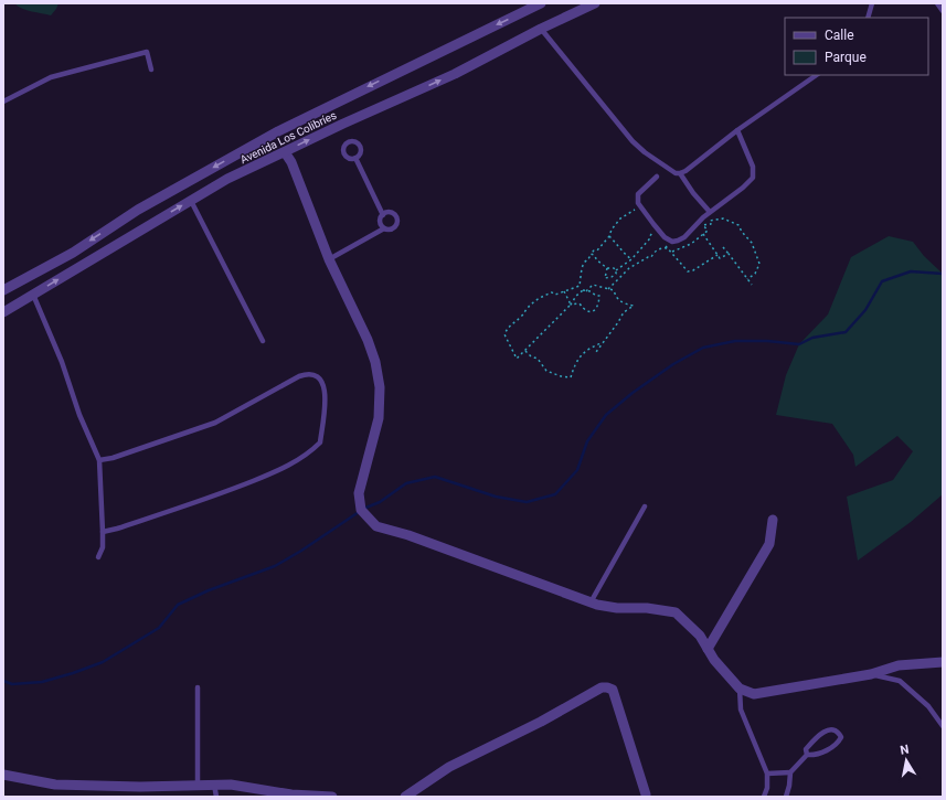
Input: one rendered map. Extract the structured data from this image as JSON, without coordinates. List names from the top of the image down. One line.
{"streets":{"street":["Avenida Los Colibríes"]},"legend":["Calle","Parque"],"north":"top"}
